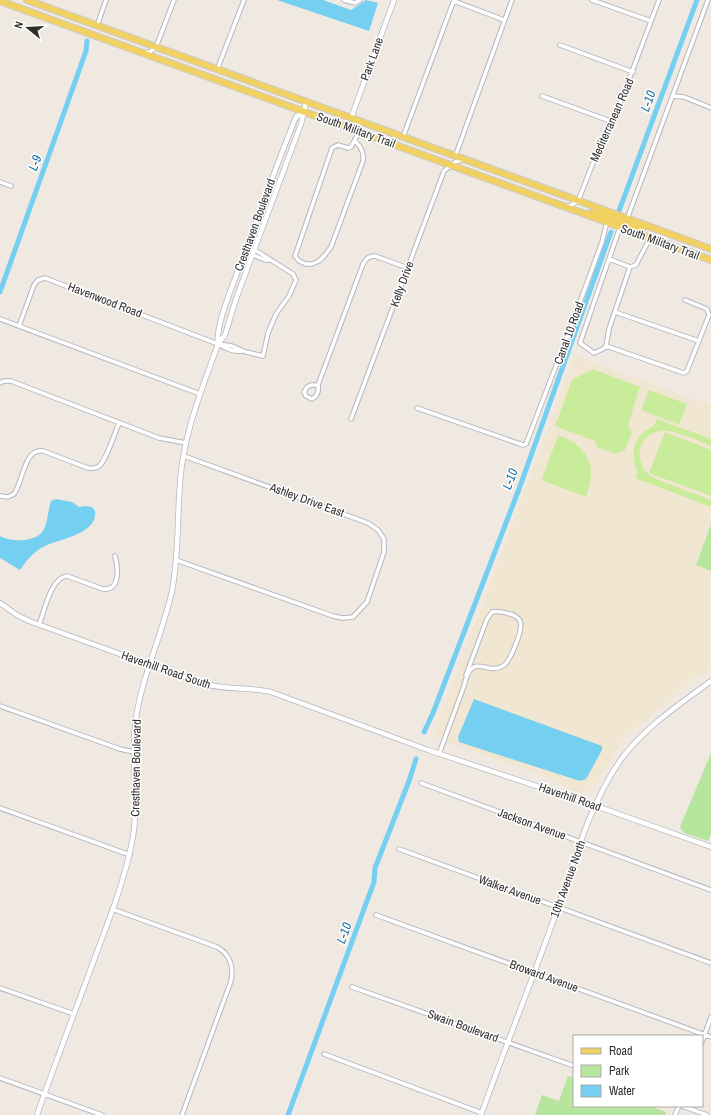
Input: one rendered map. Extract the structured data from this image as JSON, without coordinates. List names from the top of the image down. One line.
{"streets":{"main road":["South Military Trail"],"street":["Park Lane","Mediterranean Road","Cresthaven Boulevard","Kelly Drive","Havenwood Road","Canal 10 Road","Ashley Drive East","Haverhill Road South","Haverhill Road","Jackson Avenue","10th Avenue North","Walker Avenue","Broward Avenue","Swain Boulevard"]},"crossings":[["Park Lane","South Military Trail"],["Mediterranean Road","South Military Trail"],["South Military Trail","Cresthaven Boulevard"],["South Military Trail","Kelly Drive"],["South Military Trail","Canal 10 Road"],["Cresthaven Boulevard","Havenwood Road"],["Cresthaven Boulevard","Ashley Drive East"],["Cresthaven Boulevard","Haverhill Road South"],["Haverhill Road South","Haverhill Road"],["Haverhill Road","10th Avenue North"],["Jackson Avenue","10th Avenue North"],["10th Avenue North","Walker Avenue"],["10th Avenue North","Broward Avenue"],["10th Avenue North","Swain Boulevard"]],"water":["L-10","L-9"],"legend":["Road","Park","Water"],"north":"left"}
